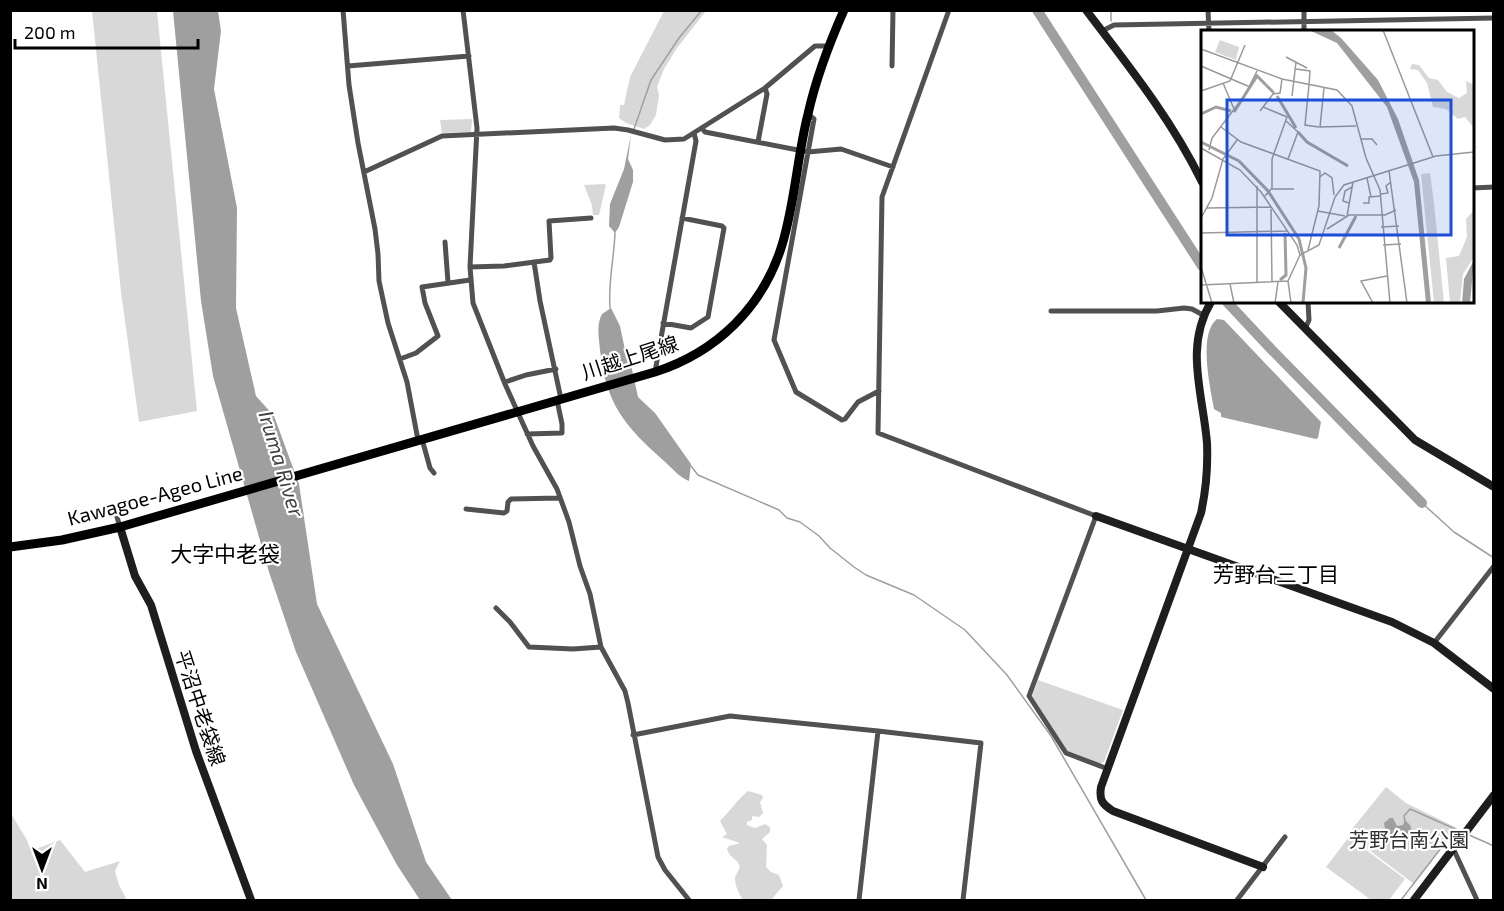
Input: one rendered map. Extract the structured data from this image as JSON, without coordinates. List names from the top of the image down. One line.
{"streets":{"main road":["川越上尾線","Kawagoe-Ageo Line"],"street":["平沼中老袋線"]},"crossings":[["川越上尾線","Kawagoe-Ageo Line"],["Kawagoe-Ageo Line","平沼中老袋線"]],"districts":["大字中老袋","芳野台三丁目"],"water":["Iruma River"],"parks":["芳野台南公園"],"scale_bar":"200 m","north":"bottom"}
